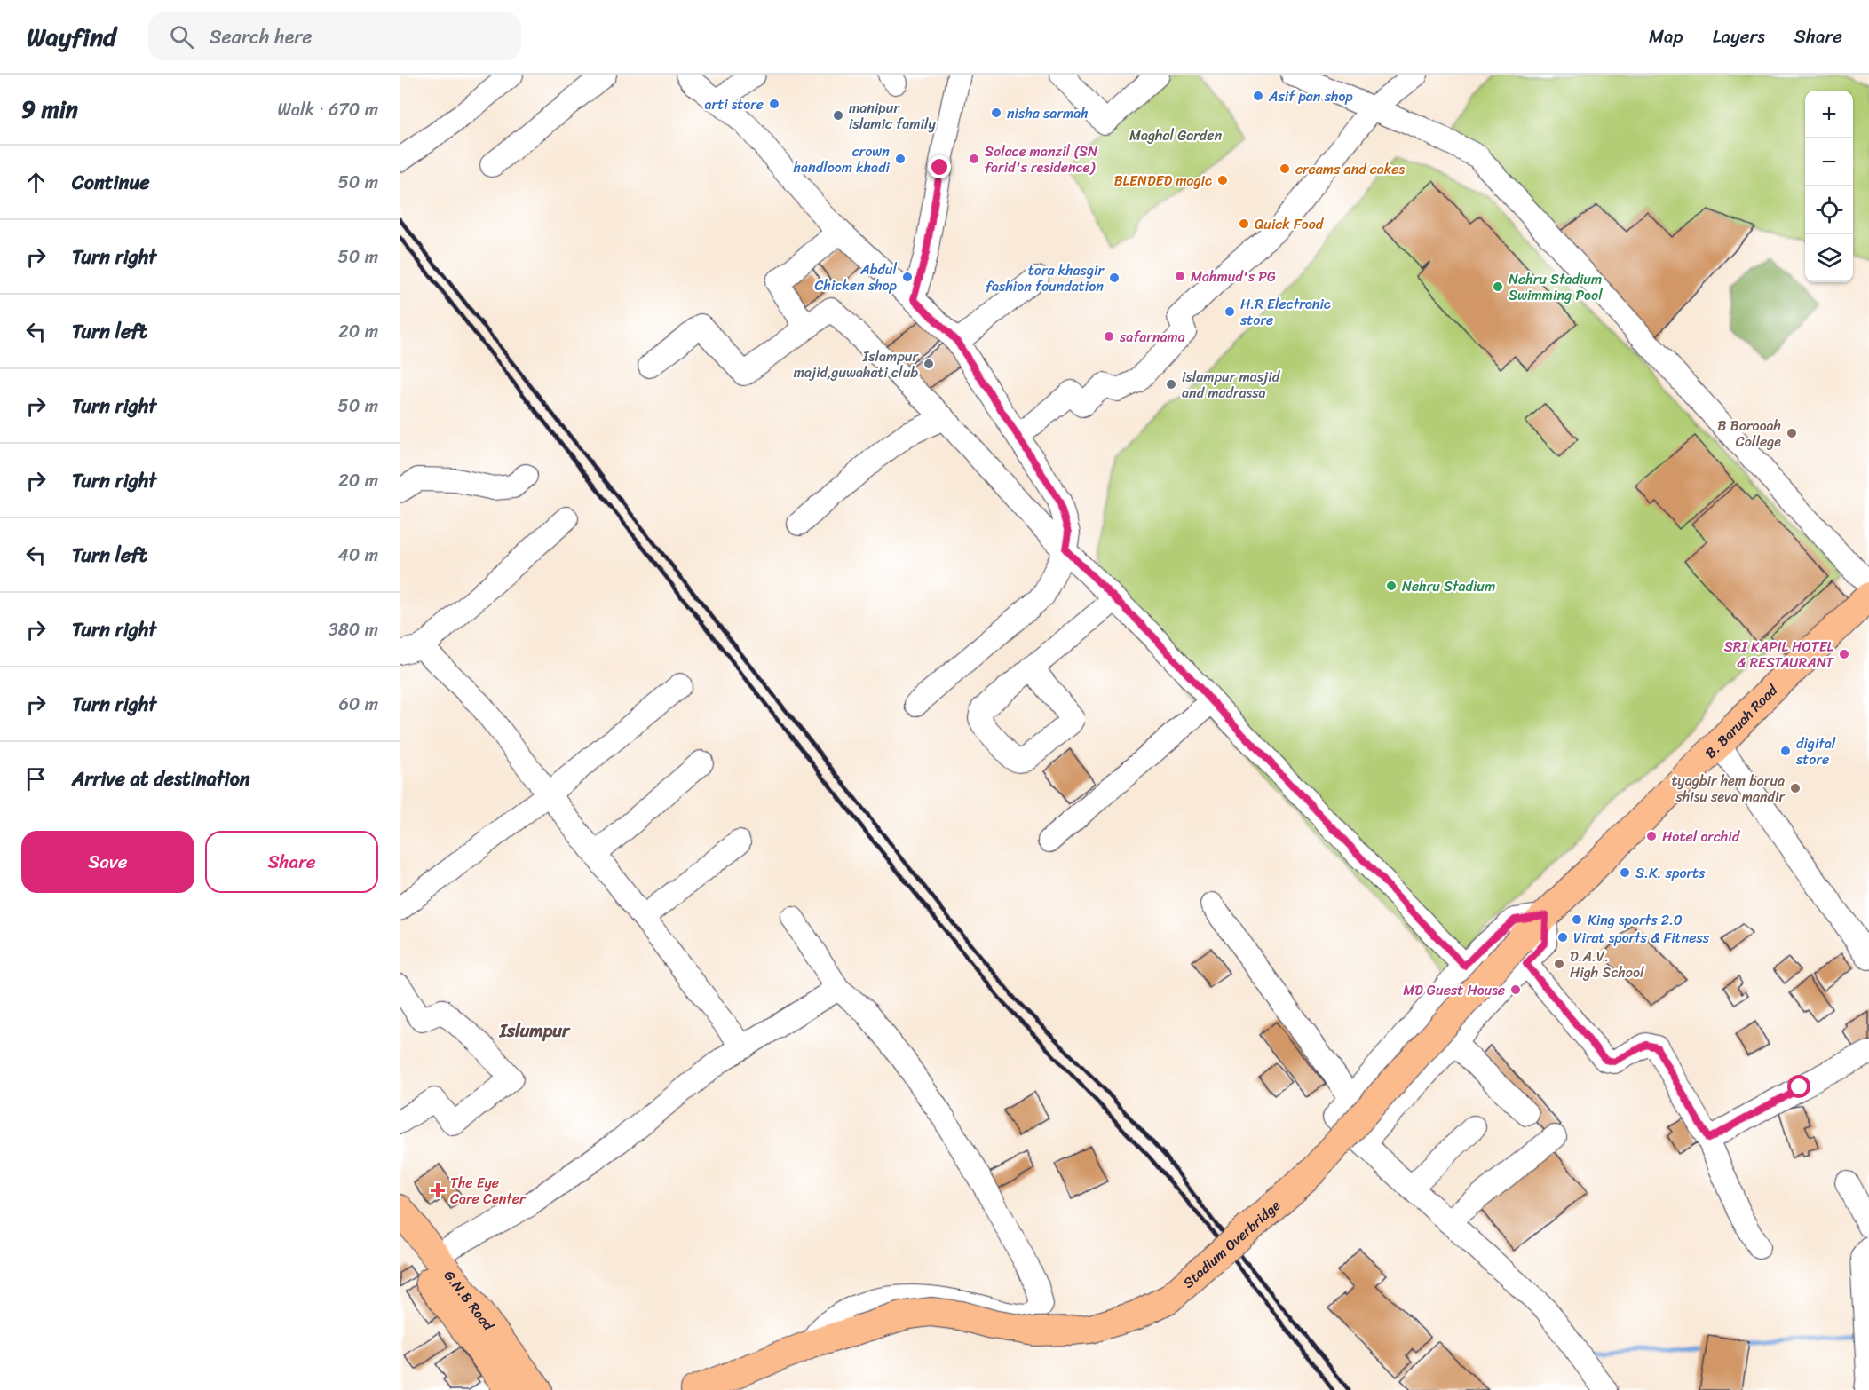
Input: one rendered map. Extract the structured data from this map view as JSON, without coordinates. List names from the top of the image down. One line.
{"streets":{"main road":["B. Baruah Road","Stadium Overbridge","G.N.B Road"]},"crossings":[["B. Baruah Road","Stadium Overbridge"]],"districts":["Islumpur"],"parks":["Maghal Garden"],"places":{"other":["Asif pan shop","arti store","nisha sarmah","manipur islamic family","crown handloom khadi","Solace manzil (SN farid's residence)","creams and cakes","BLENDED magic","Quick Food","Mahmud's PG","Abdul Chicken shop","tora khasgir fashion foundation","Nehru Stadium Swimming Pool","H.R Electronic store","safarnama","Islampur majid,guwahati club","islampur masjid and madrassa","B Borooah College","Nehru Stadium","SRI KAPIL HOTEL & RESTAURANT","digital store","tyagbir hem barua shisu seva mandir","Hotel orchid","S.K. sports","King sports 2.0","Virat sports & Fitness","D.A.V. High School","MD Guest House"],"health":["The Eye Care Center"]},"page":{"header":"Wayfind","search":"Search here","nav":["Map","Layers","Share"],"heading":["9 min","Walk · 670 m"],"map_buttons":["+","−"],"list":[["Continue","50 m"],["Turn right","50 m"],["Turn left","20 m"],["Turn right","50 m"],["Turn right","20 m"],["Turn left","40 m"],["Turn right","380 m"],["Turn right","60 m"],"Arrive at destination"],"buttons":["Save","Share"]}}
